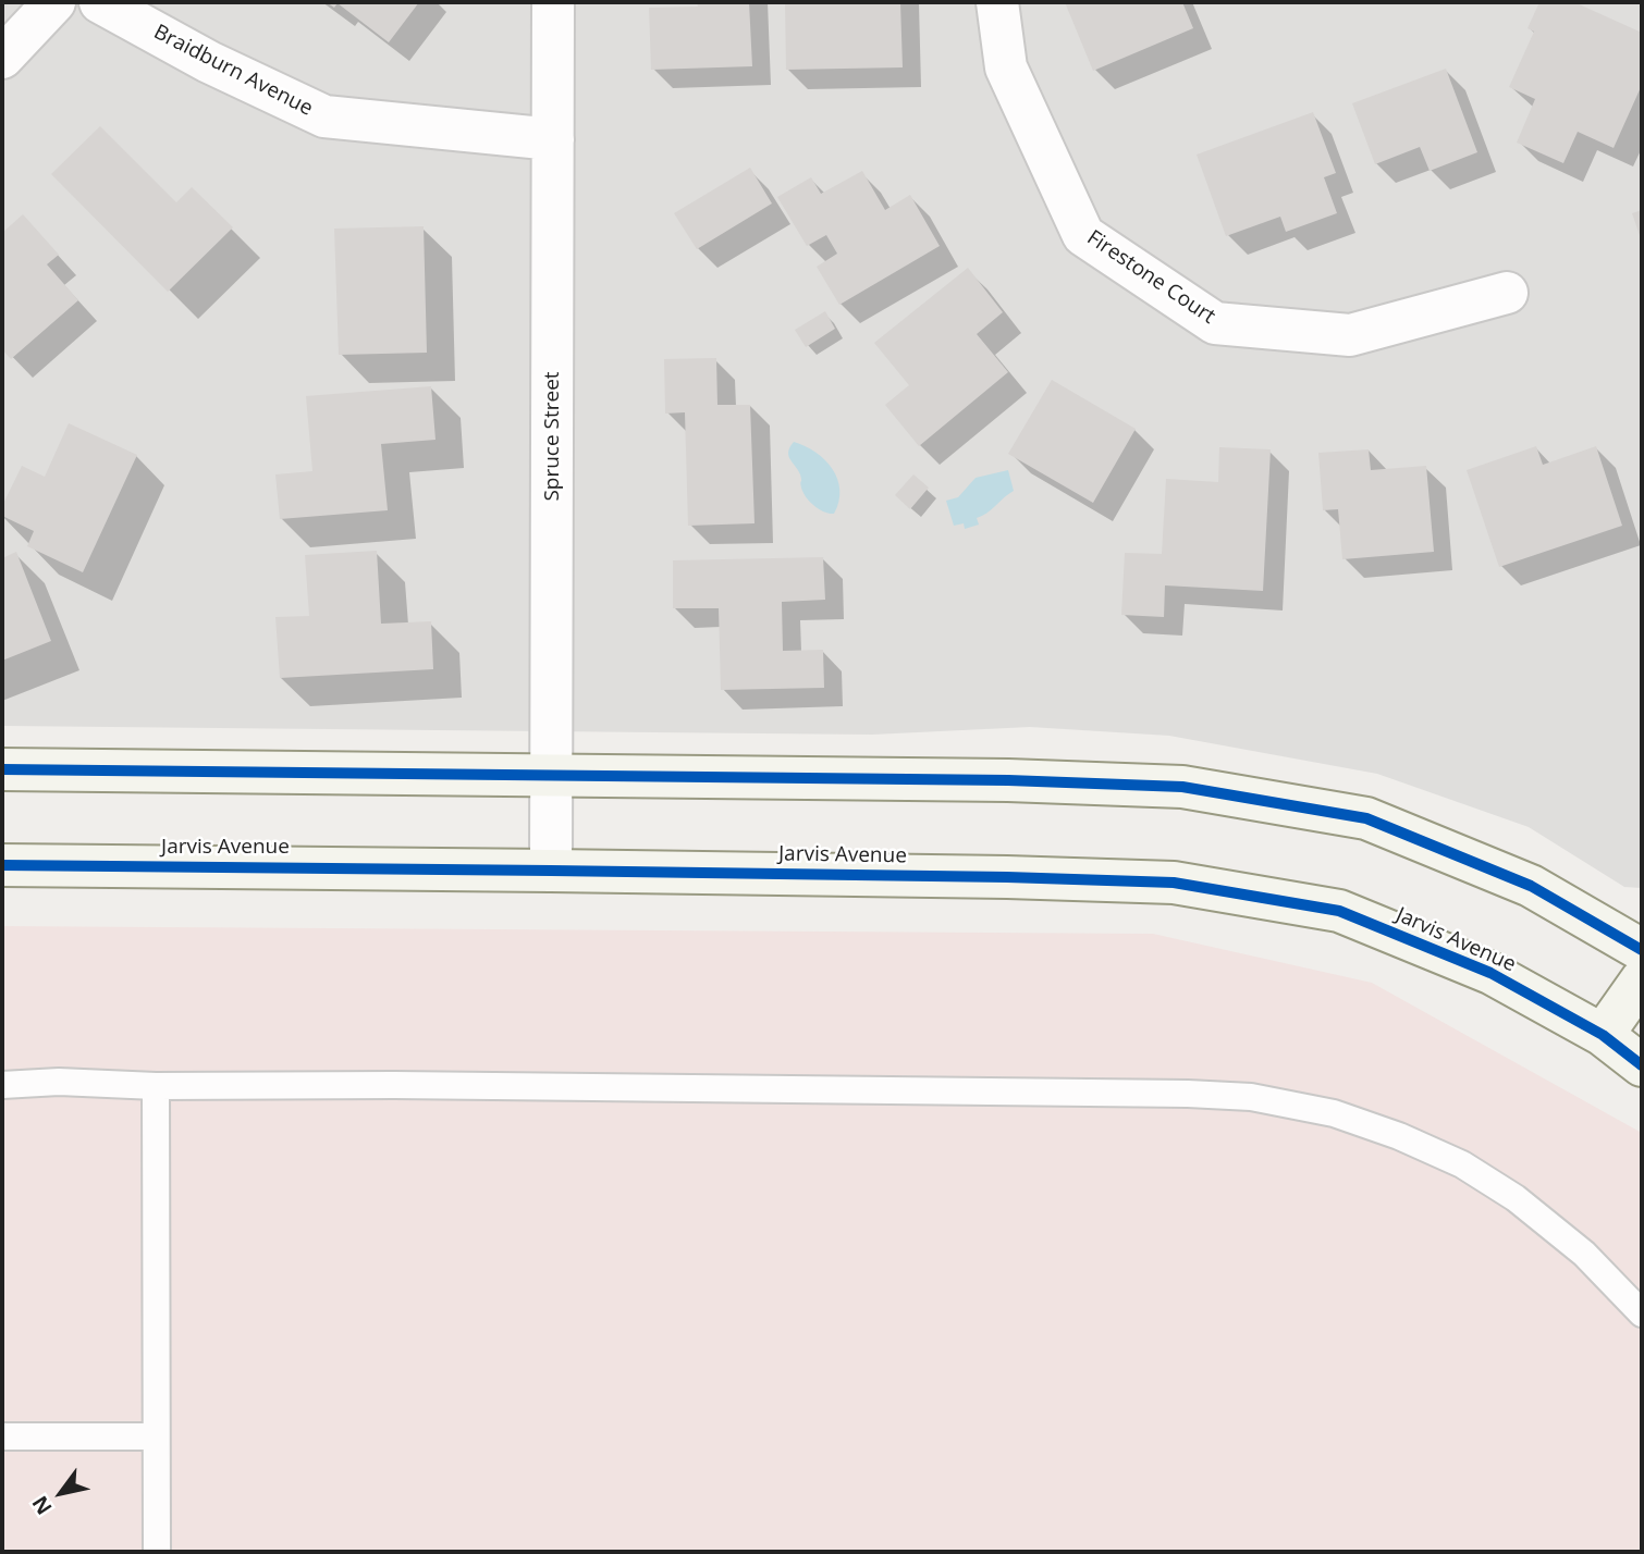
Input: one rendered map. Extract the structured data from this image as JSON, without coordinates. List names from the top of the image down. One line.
{"streets":{"main road":["Jarvis Avenue"],"street":["Braidburn Avenue","Firestone Court","Spruce Street"]},"crossings":[["Braidburn Avenue","Spruce Street"],["Spruce Street","Jarvis Avenue"]],"north":"bottom left"}
